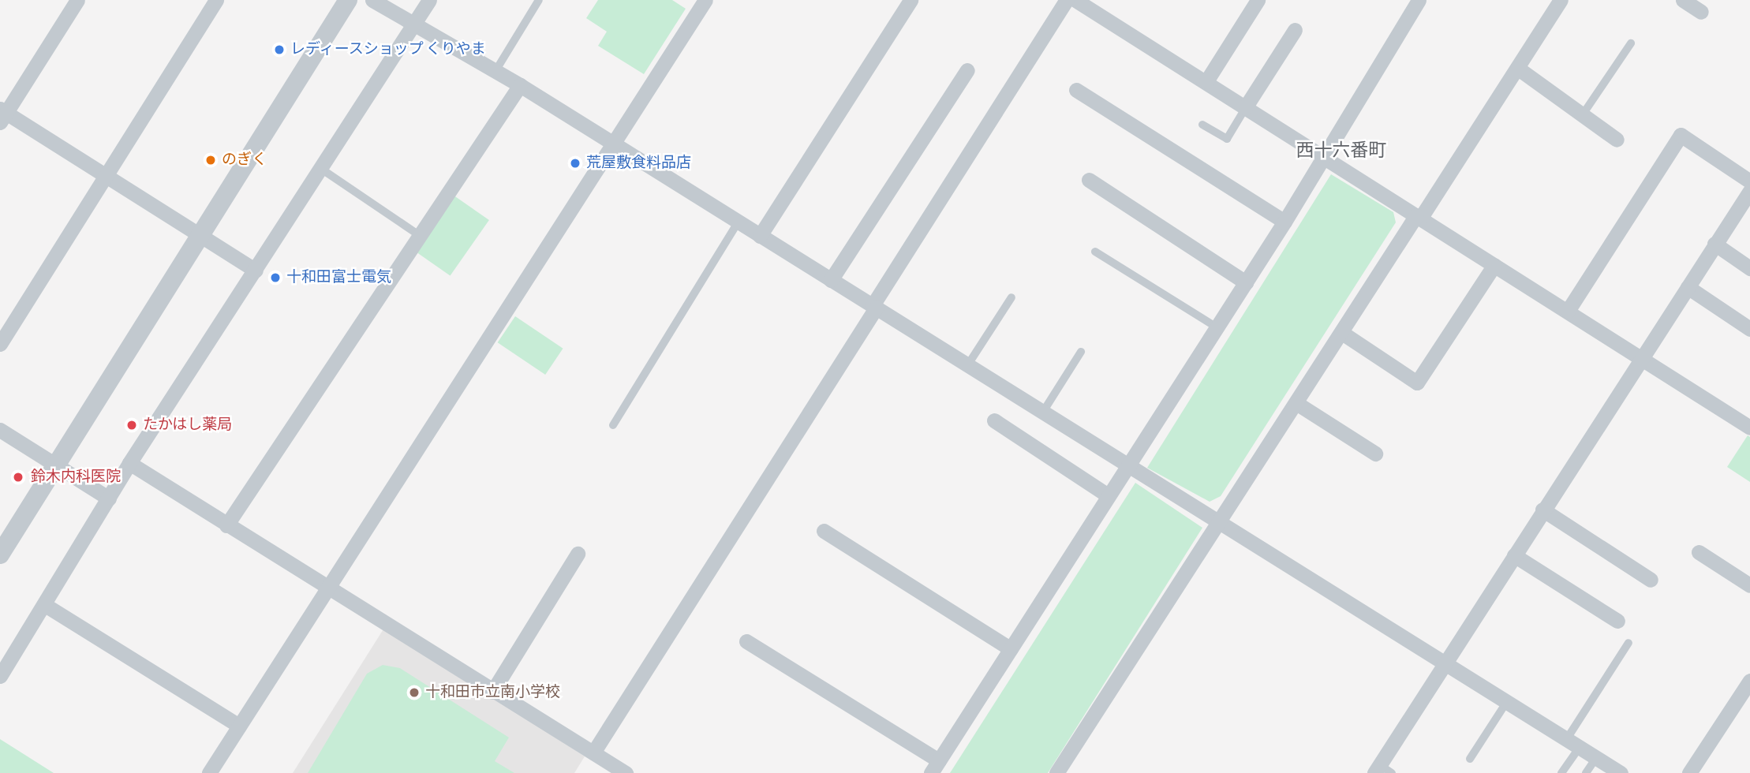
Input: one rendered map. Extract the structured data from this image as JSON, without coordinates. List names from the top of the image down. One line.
{"districts":["西十六番町"],"places":["レディースショップ くりやま","のぎく","荒屋敷食料品店","十和田富士電気","たかはし薬局","鈴木内科医院","十和田市立南小学校"]}
